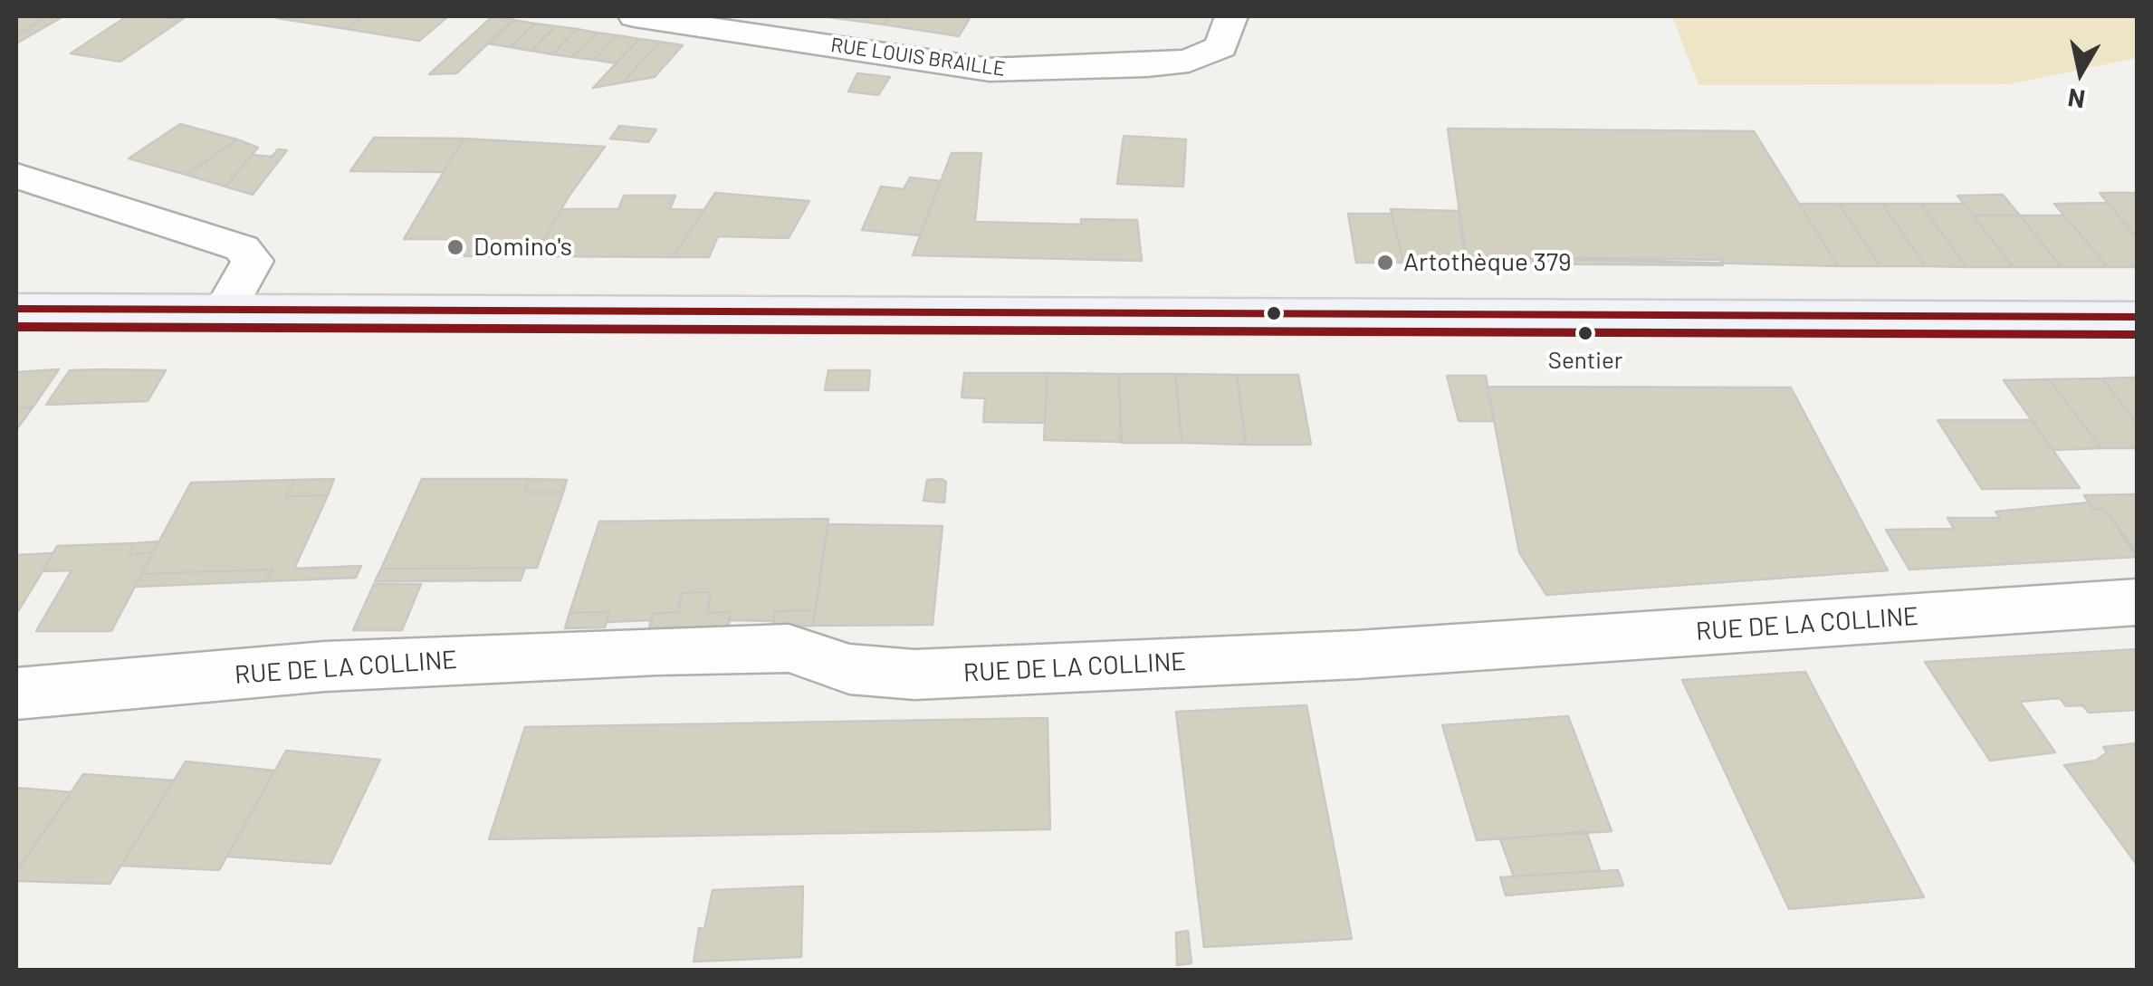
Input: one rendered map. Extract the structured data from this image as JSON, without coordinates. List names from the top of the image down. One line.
{"streets":{"street":["RUE LOUIS BRAILLE","RUE DE LA COLLINE"]},"places":["Domino's","Artothèque 379","Sentier"],"north":"bottom"}
